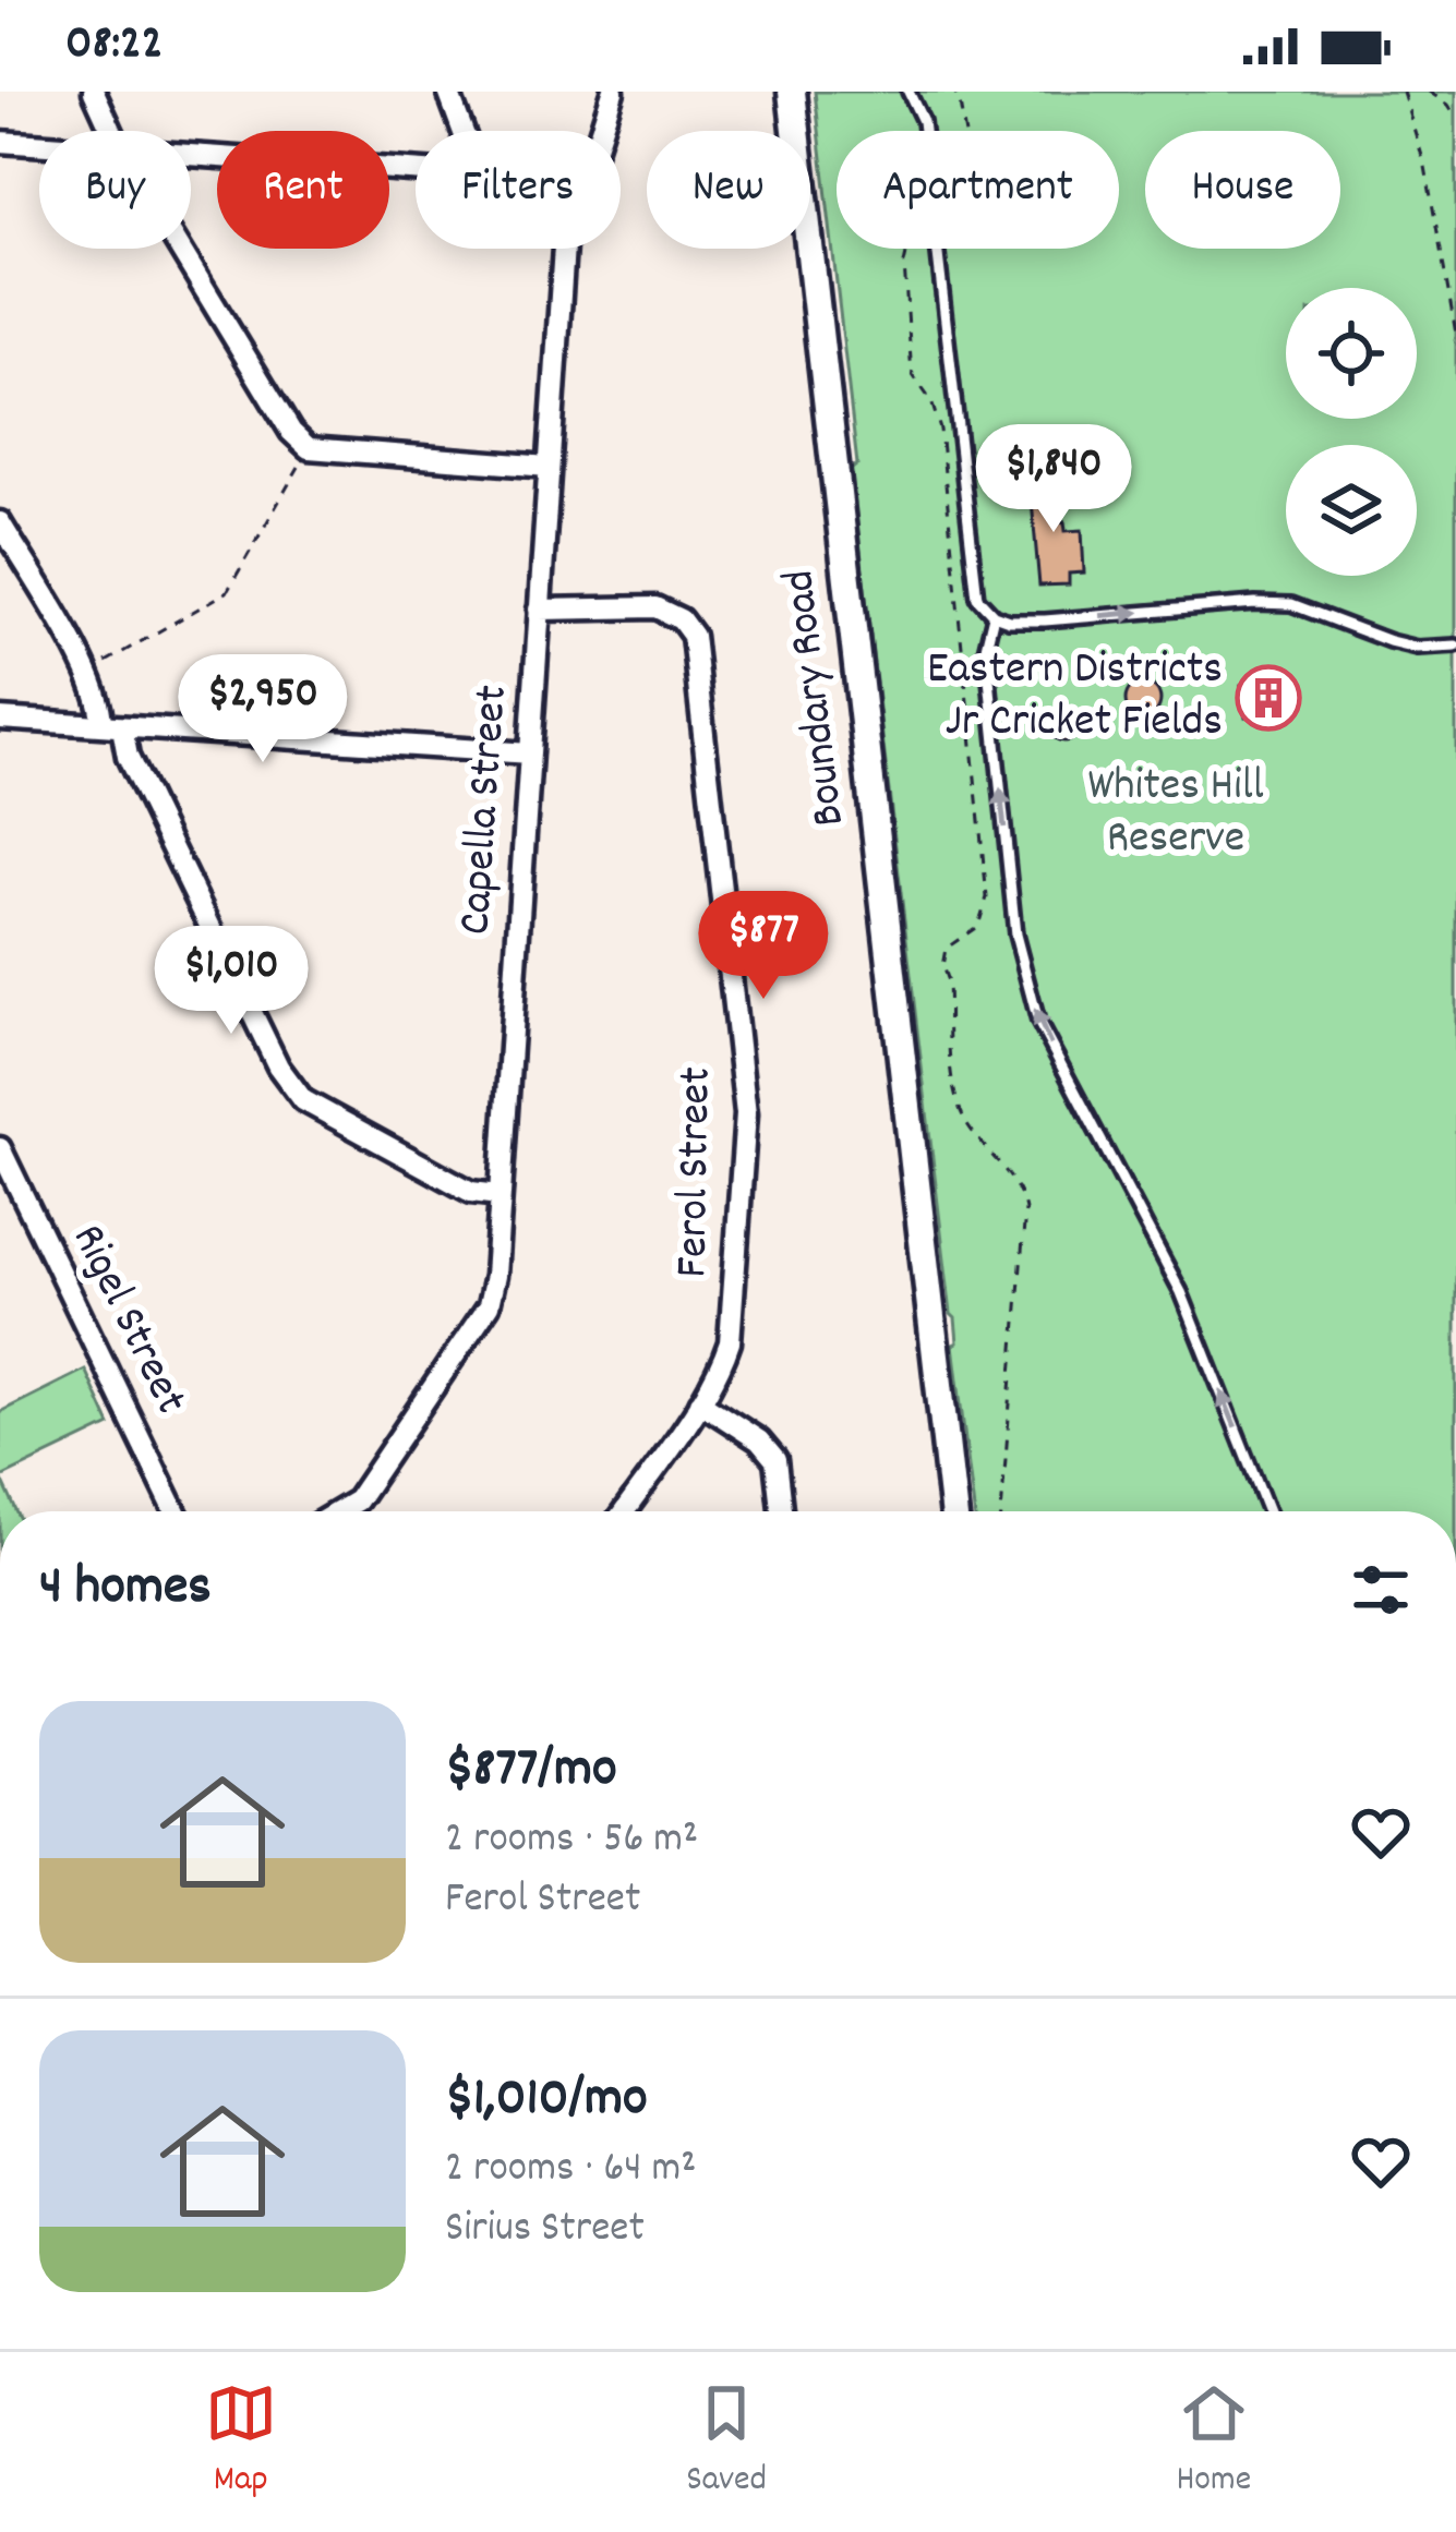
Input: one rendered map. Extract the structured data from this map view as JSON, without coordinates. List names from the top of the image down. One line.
{"streets":{"main road":["Boundary Road"],"street":["Capella Street","Ferol Street","Rigel Street"]},"crossings":[["Capella Street","Ferol Street"]],"parks":["Whites Hill Reserve"],"places":{"building":["Eastern Districts Jr Cricket Fields"]},"page":{"status":"08:22","chip":["Buy","Rent","Filters","New","Apartment","House"],"price":["$1,840","$2,950","$877","$1,010"],"heading":"4 homes","list":[{"name":"$877/mo","note":"2 rooms · 56 m² · Ferol Street"},{"name":"$1,010/mo","note":"2 rooms · 64 m² · Sirius Street"}],"tabs":["Map","Saved","Home"]}}
